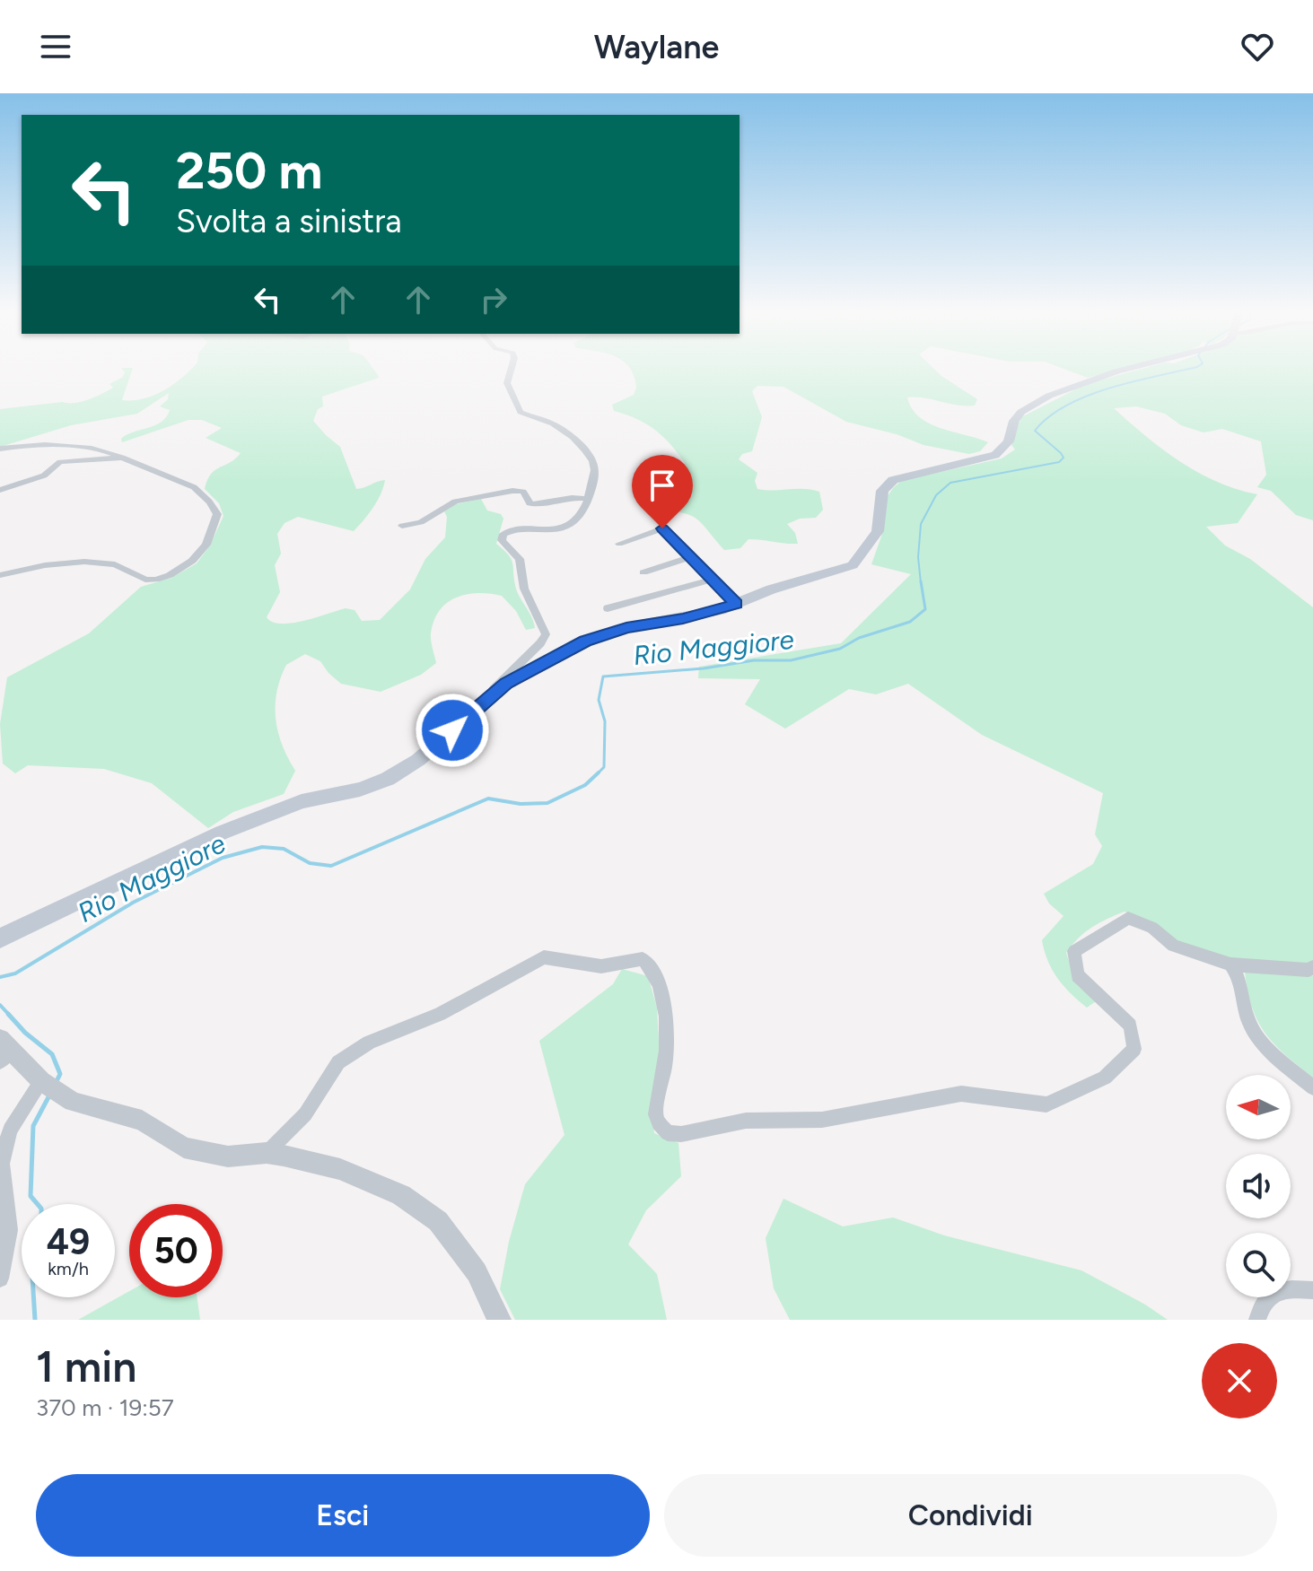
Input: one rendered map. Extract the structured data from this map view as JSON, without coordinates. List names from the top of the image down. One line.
{"water":["Rio Maggiore"],"north":"left","page":{"header":"Waylane","turn":["250 m","Svolta a sinistra"],"speed":"49 km/h","limit":"50","heading":["1 min","370 m · 19:57"],"buttons":["Esci","Condividi"]}}
